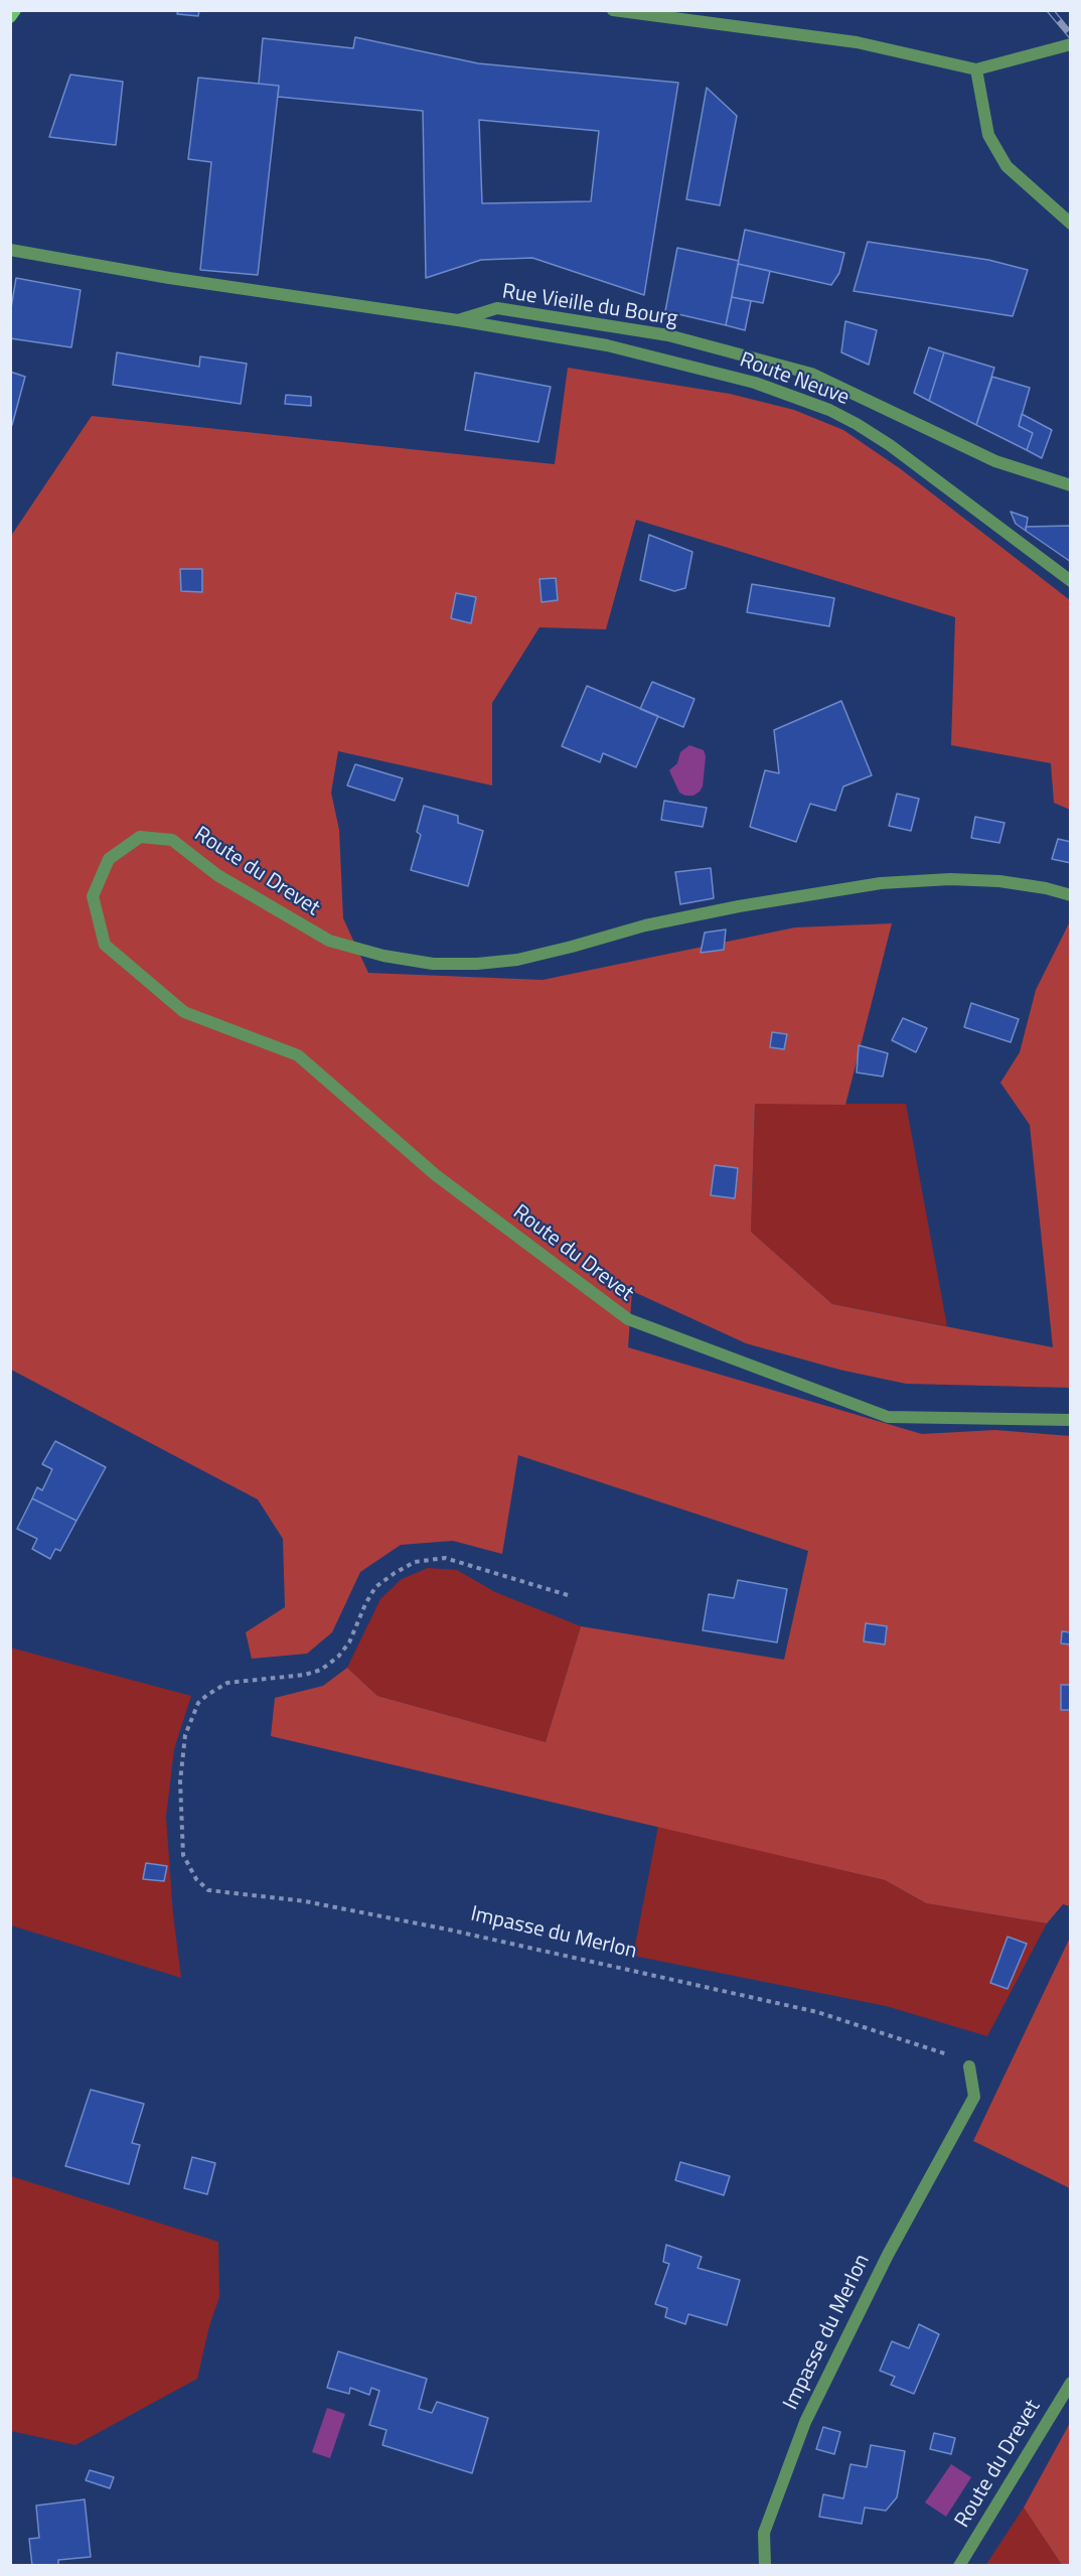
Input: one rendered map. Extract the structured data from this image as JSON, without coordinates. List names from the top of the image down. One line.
{"streets":{"street":["Rue Vieille du Bourg","Route Neuve","Route du Drevet","Impasse du Merlon"]},"crossings":[["Rue Vieille du Bourg","Route Neuve"]]}
